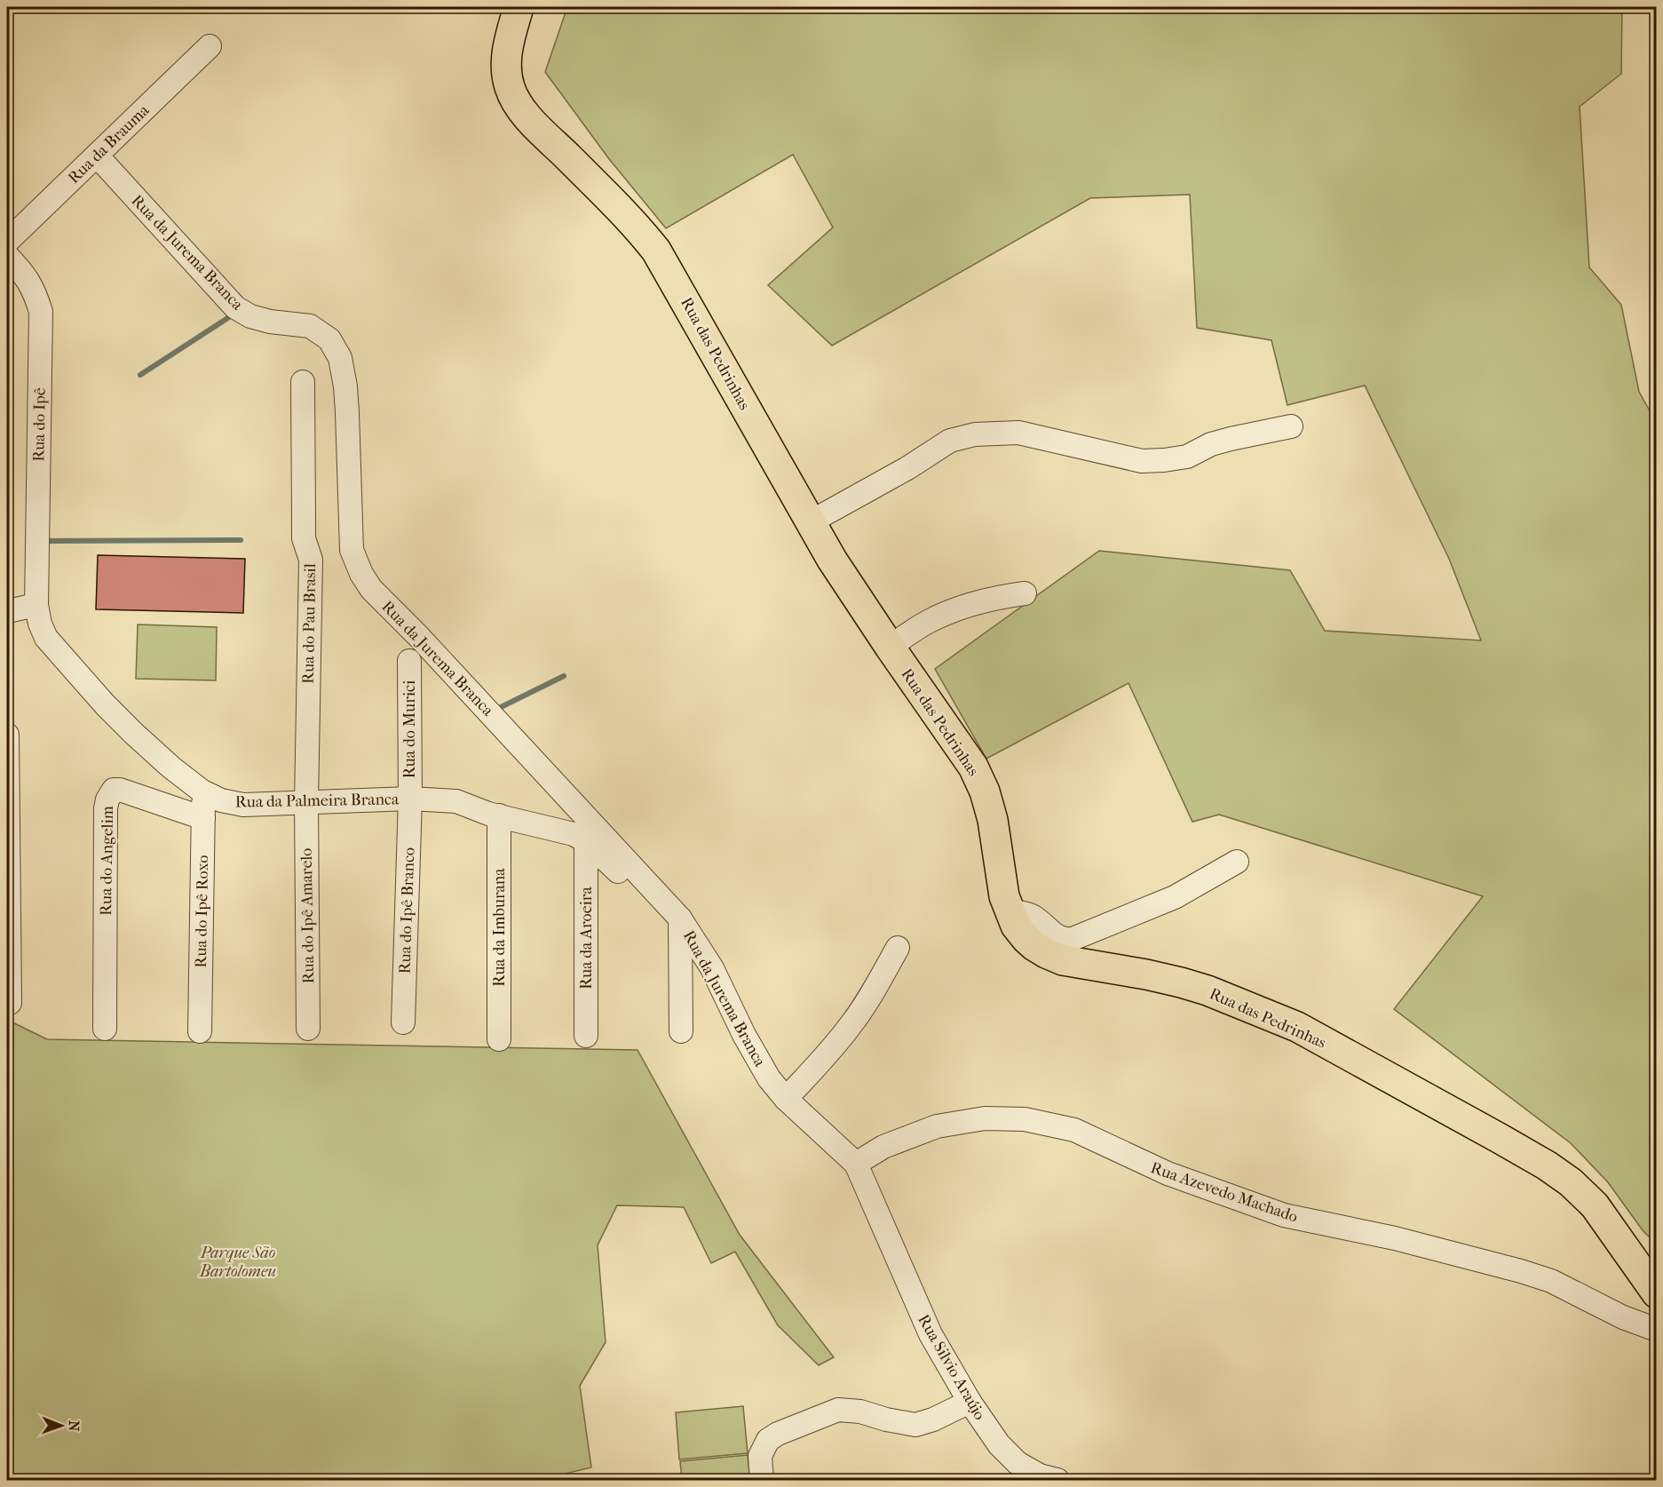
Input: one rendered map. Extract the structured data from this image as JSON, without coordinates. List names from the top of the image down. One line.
{"streets":{"main road":["Rua das Pedrinhas"],"street":["Rua da Brauma","Rua da Jurema Branca","Rua do Ipê","Rua do Pau Brasil","Rua do Murici","Rua da Palmeira Branca","Rua do Angelim","Rua do Ipê Branco","Rua do Ipê Roxo","Rua do Ipê Amarelo","Rua da Imburana","Rua da Aroeira","Rua Azevedo Machado","Rua Silvio Araújo"]},"crossings":[["Rua da Brauma","Rua da Jurema Branca"],["Rua da Jurema Branca","Rua da Palmeira Branca"],["Rua da Jurema Branca","Rua Azevedo Machado"],["Rua da Jurema Branca","Rua Silvio Araújo"],["Rua do Ipê","Rua da Palmeira Branca"],["Rua do Pau Brasil","Rua da Palmeira Branca"],["Rua do Pau Brasil","Rua do Ipê Amarelo"],["Rua do Murici","Rua da Palmeira Branca"],["Rua do Murici","Rua do Ipê Branco"],["Rua da Palmeira Branca","Rua do Ipê Branco"],["Rua da Palmeira Branca","Rua do Ipê Roxo"],["Rua da Palmeira Branca","Rua do Ipê Amarelo"],["Rua da Palmeira Branca","Rua da Imburana"],["Rua da Palmeira Branca","Rua da Aroeira"],["Rua do Angelim","Rua do Ipê Roxo"],["Rua Azevedo Machado","Rua Silvio Araújo"]],"parks":["Parque São Bartolomeu"],"north":"right"}
